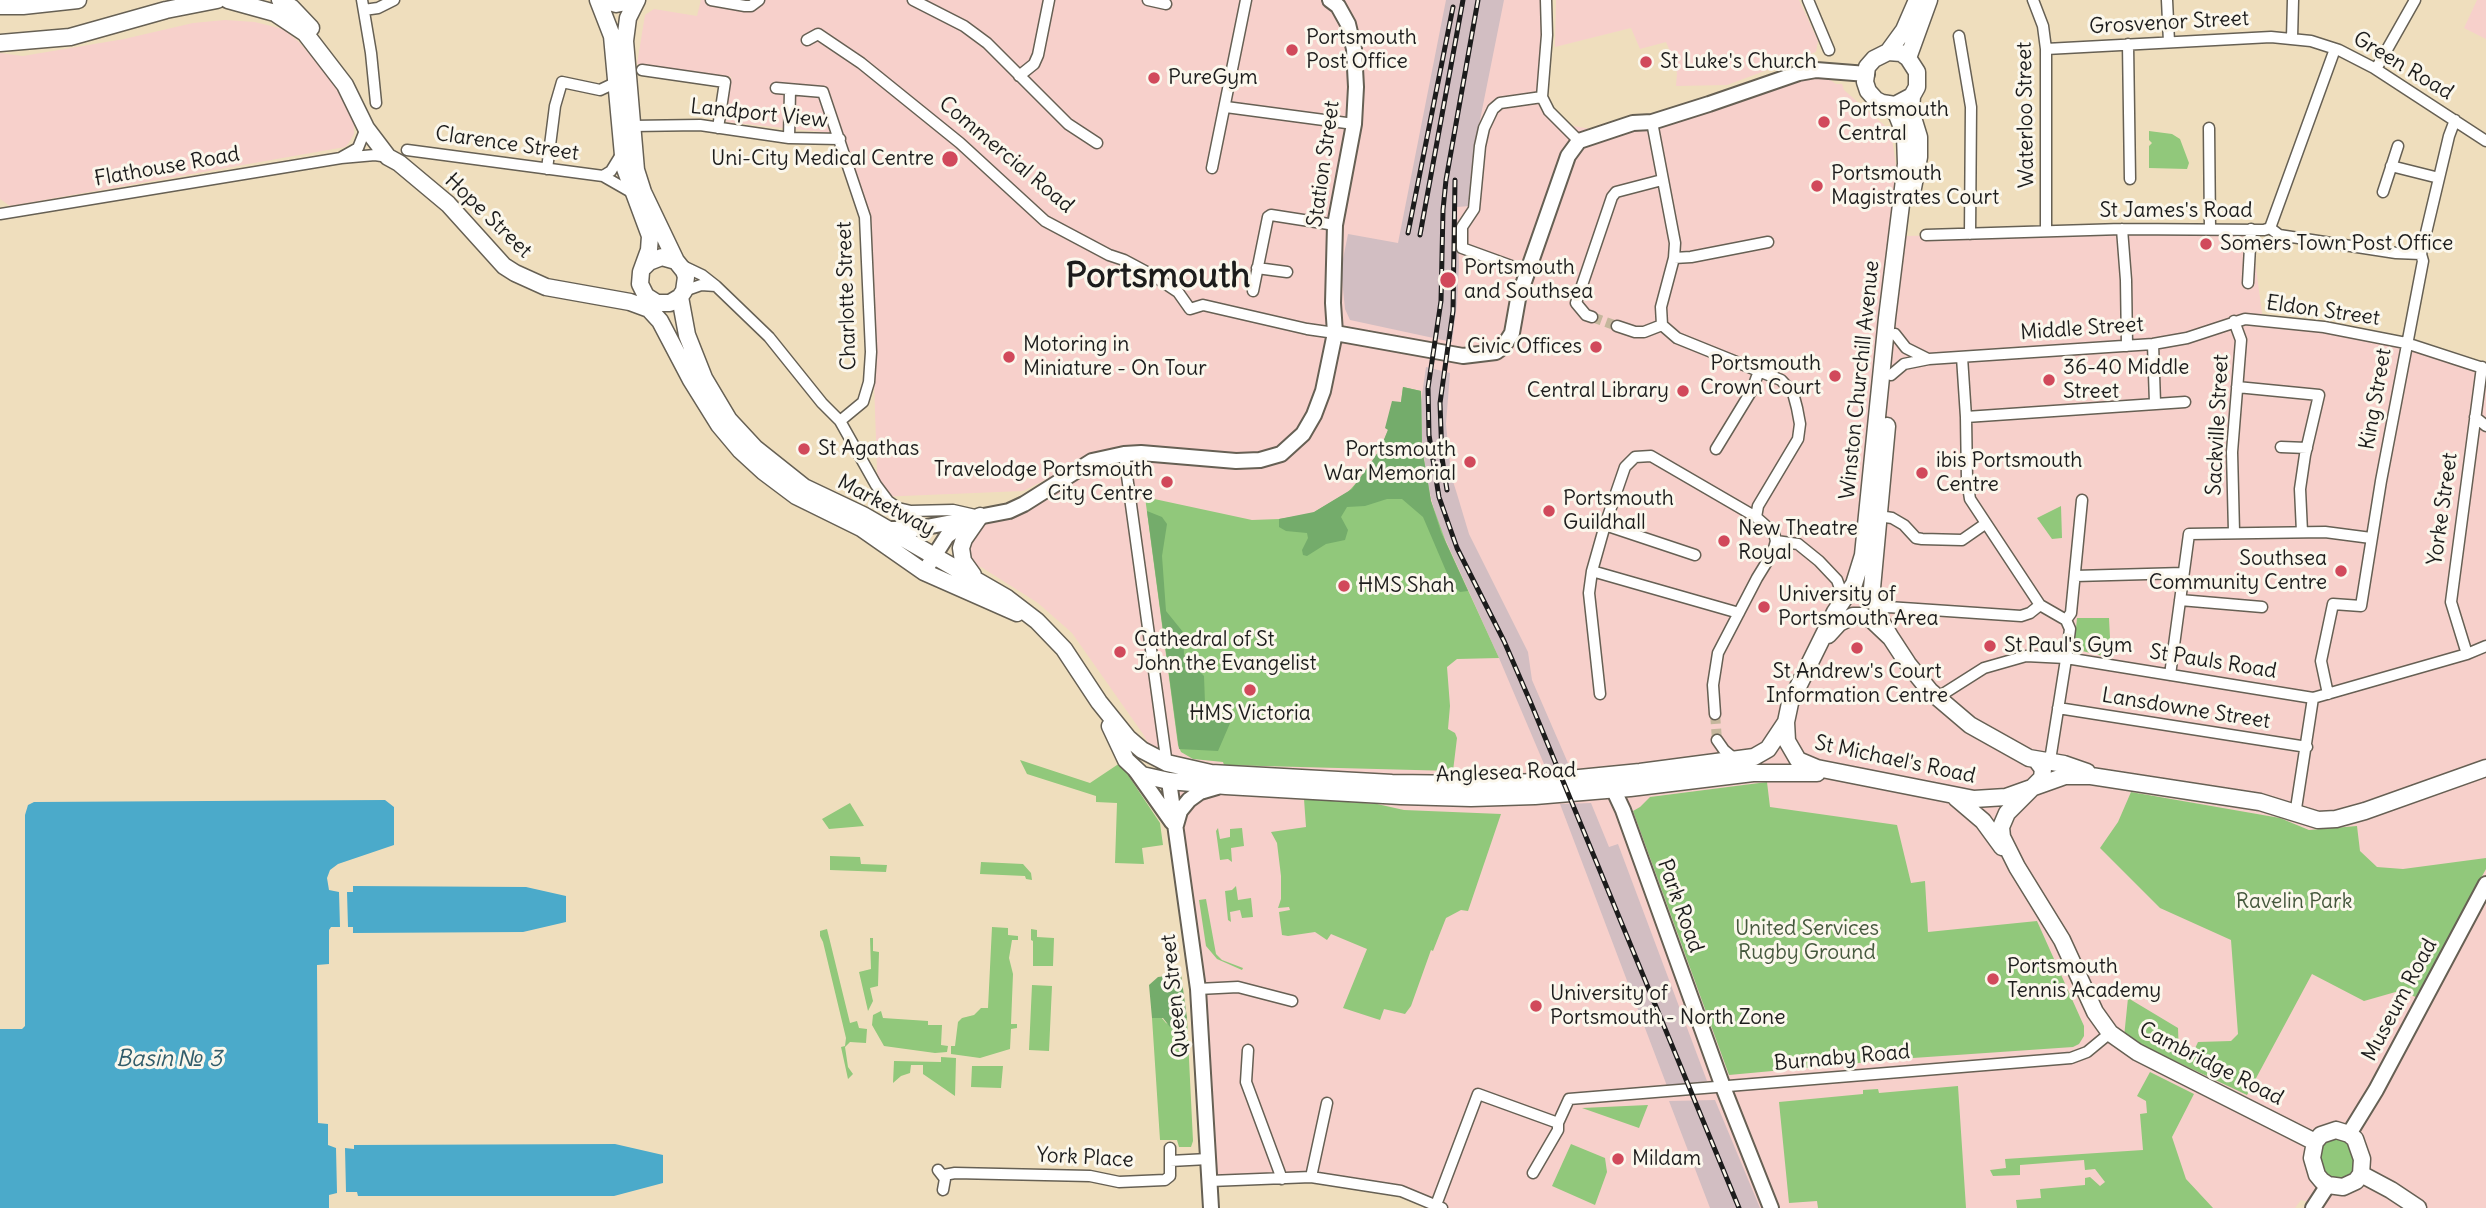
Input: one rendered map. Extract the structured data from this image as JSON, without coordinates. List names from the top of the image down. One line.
{"streets":{"main road":["Hope Street","Winston Churchill Avenue","Marketway","St Michael's Road","Anglesea Road","Cambridge Road"],"street":["Grosvenor Street","Green Road","Landport View","Waterloo Street","Clarence Street","Commercial Road","Station Street","Flathouse Road","St James's Road","Charlotte Street","Eldon Street","Middle Street","King Street","Sackville Street","Yorke Street","St Pauls Road","Lansdowne Street","Park Road","Queen Street","Museum Road","Burnaby Road","York Place"]},"crossings":[["Grosvenor Street","Green Road"],["Grosvenor Street","Waterloo Street"],["Green Road","King Street"],["Landport View","Charlotte Street"],["Waterloo Street","St James's Road"],["Commercial Road","Station Street"],["Flathouse Road","Hope Street"],["St James's Road","King Street"],["Hope Street","Marketway"],["Eldon Street","Middle Street"],["Eldon Street","King Street"],["Eldon Street","Sackville Street"],["Eldon Street","Yorke Street"],["Middle Street","Winston Churchill Avenue"],["Middle Street","Sackville Street"],["Winston Churchill Avenue","Anglesea Road"],["King Street","St Pauls Road"],["Yorke Street","St Pauls Road"],["St Michael's Road","Anglesea Road"],["St Michael's Road","Cambridge Road"],["Anglesea Road","Park Road"],["Anglesea Road","Queen Street"],["Park Road","Burnaby Road"],["Museum Road","Cambridge Road"],["Burnaby Road","Cambridge Road"]],"districts":["Portsmouth"],"water":["Basin № 3"],"parks":["Ravelin Park","United Services Rugby Ground"],"places":["Portsmouth Post Office","St Luke's Church","PureGym","Portsmouth Central","Uni-City Medical Centre","Portsmouth Magistrates Court","Somers Town Post Office","Portsmouth and Southsea","Civic Offices","Motoring in Miniature - On Tour","Portsmouth Crown Court","36-40 Middle Street","Central Library","St Agathas","Portsmouth War Memorial","ibis Portsmouth Centre","Travelodge Portsmouth City Centre","Portsmouth Guildhall","New Theatre Royal","Southsea Community Centre","HMS Shah","University of Portsmouth Area","St Paul's Gym","St Andrew's Court Information Centre","Cathedral of St John the Evangelist","HMS Victoria","Portsmouth Tennis Academy","University of Portsmouth - North Zone","Mildam"]}
